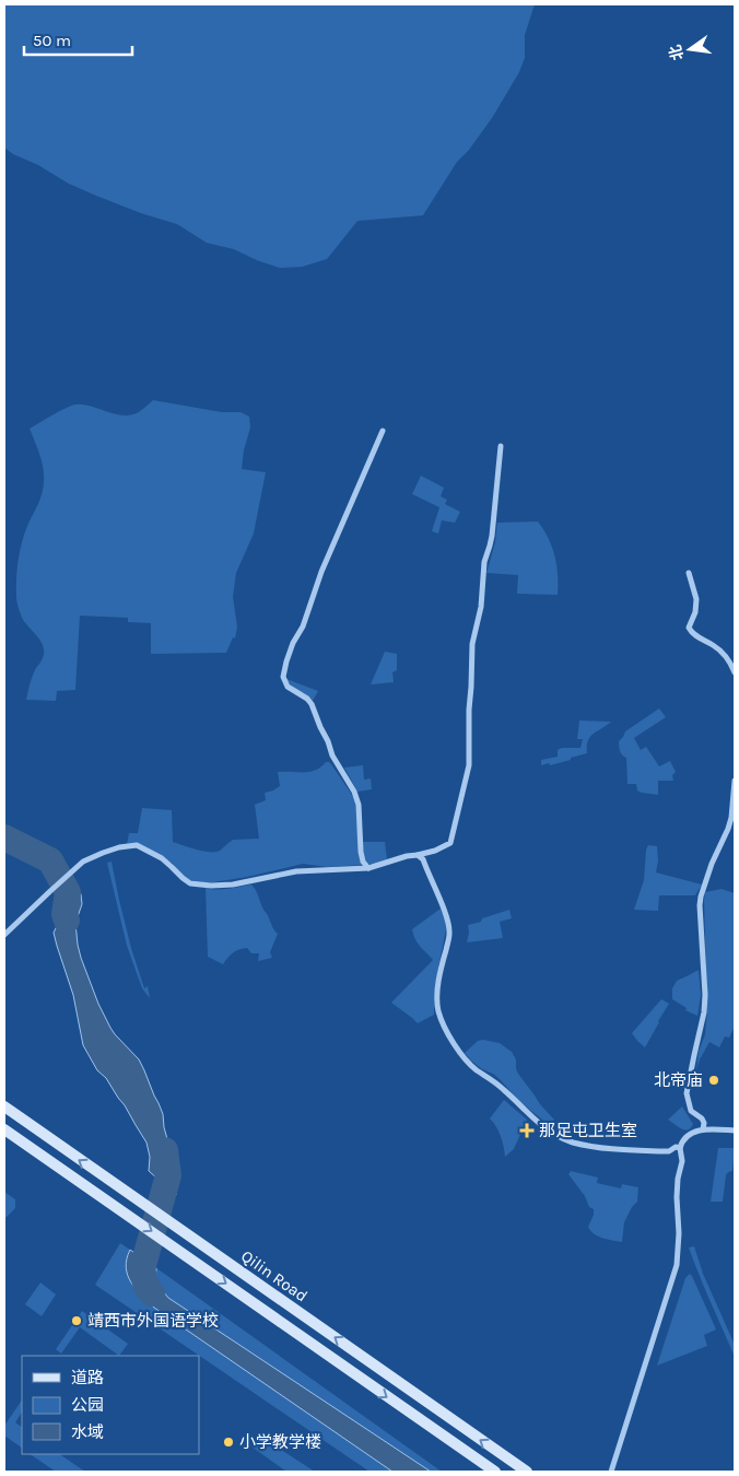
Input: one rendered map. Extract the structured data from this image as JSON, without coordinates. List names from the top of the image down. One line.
{"streets":{"main road":["Qilin Road"]},"places":{"other":["北帝庙","靖西市外国语学校","小学教学楼"],"health":["那足屯卫生室"]},"legend":["道路","公园","水域"],"scale_bar":"50 m","north":"left"}
